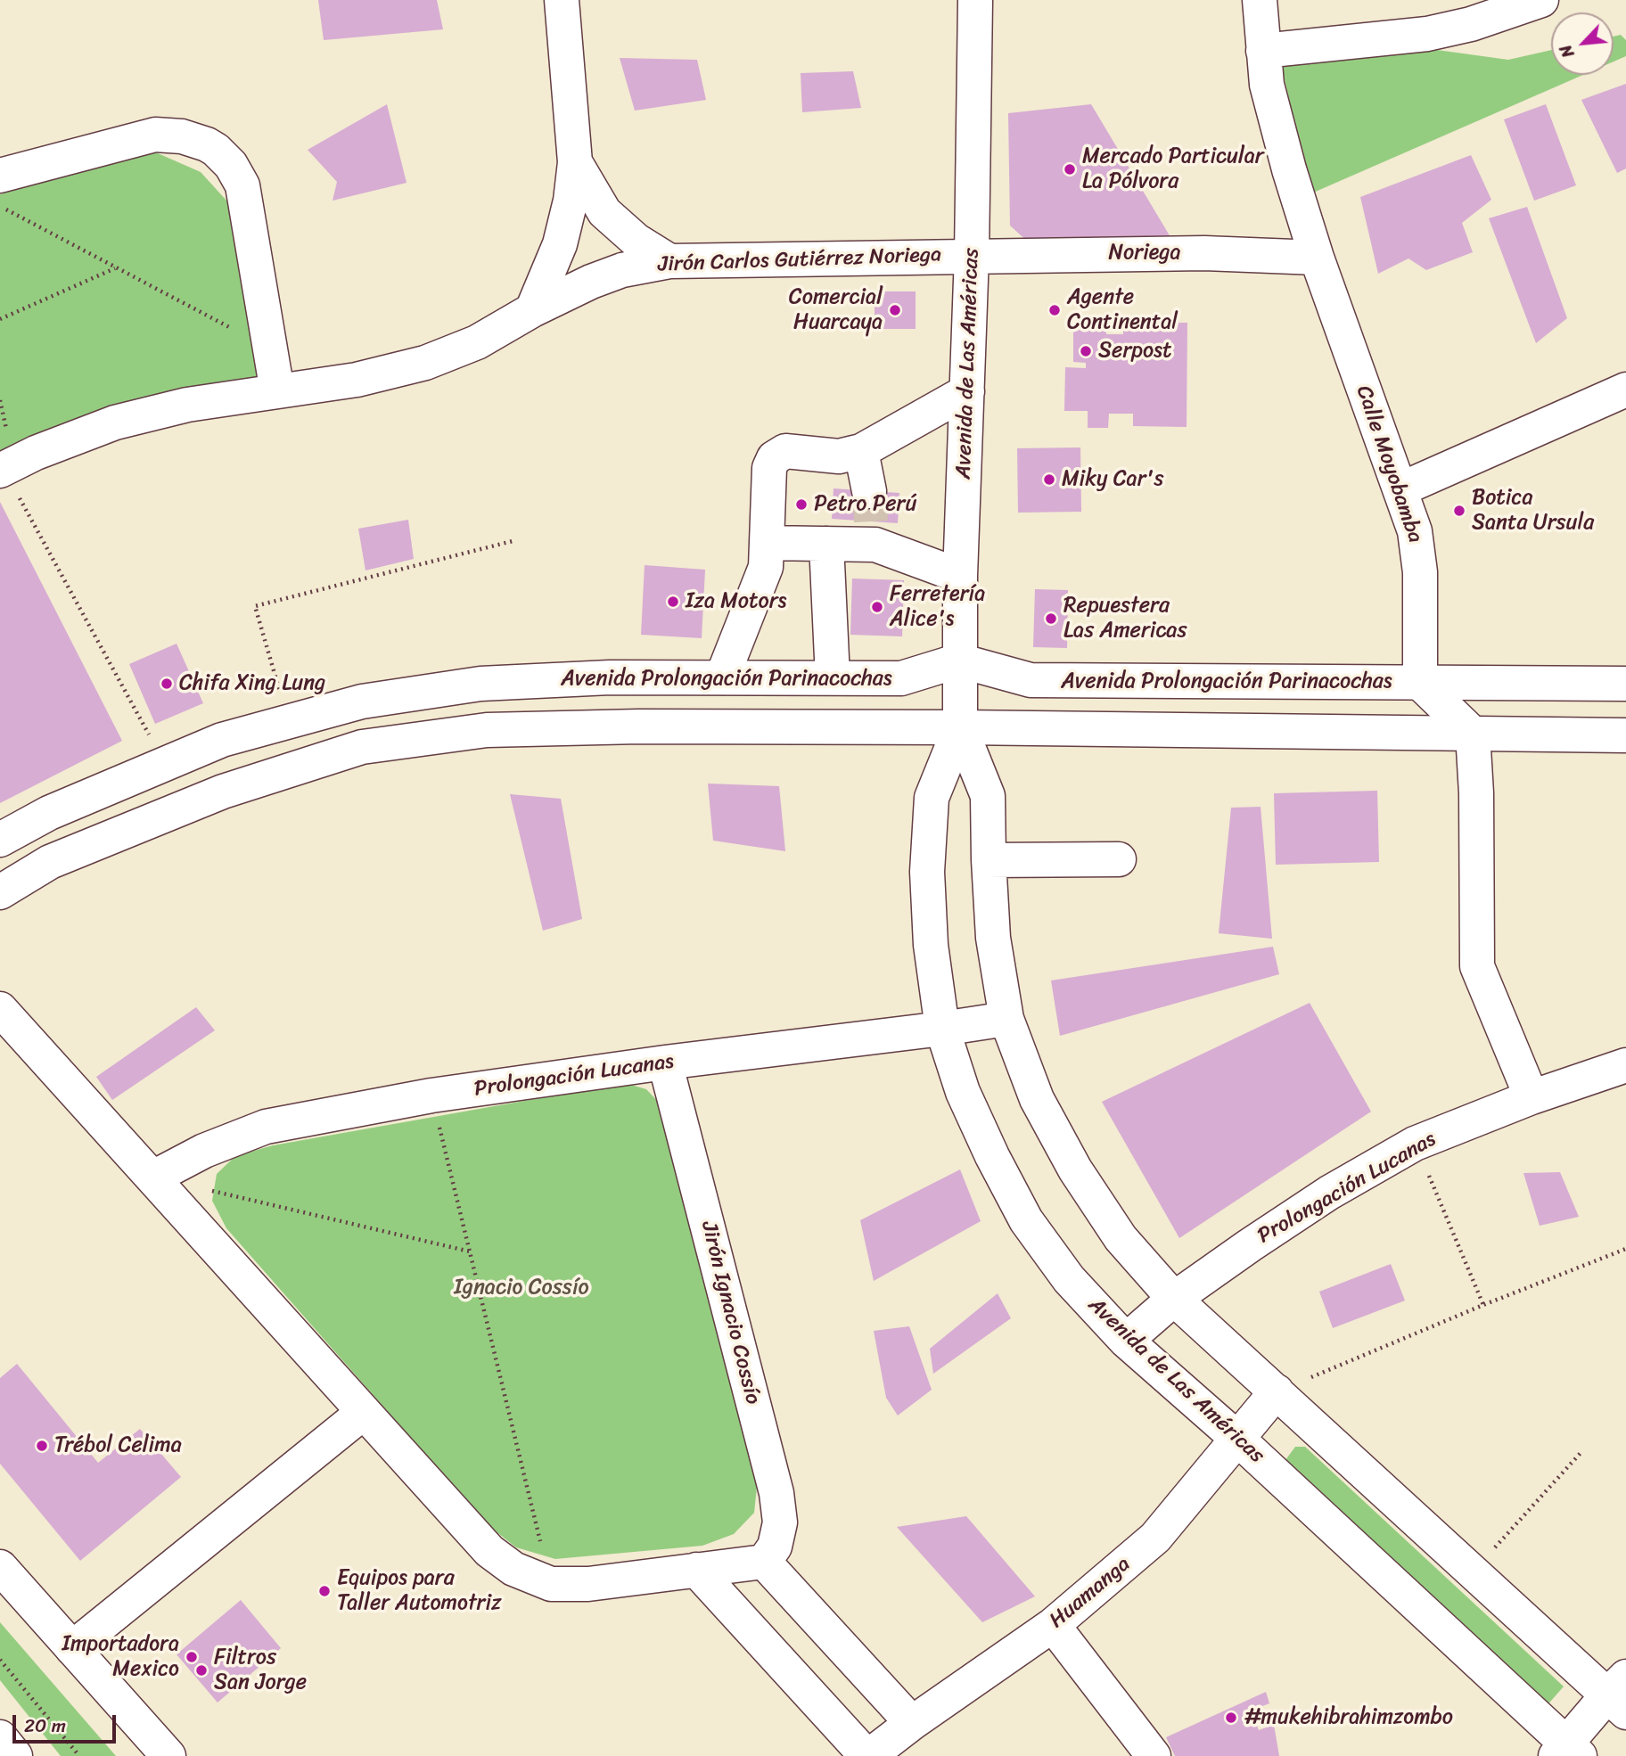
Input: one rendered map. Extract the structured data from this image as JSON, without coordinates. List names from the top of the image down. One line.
{"streets":{"street":["Noriega","Jirón Carlos Gutiérrez Noriega","Avenida de Las Américas","Calle Moyobamba","Avenida Prolongación Parinacochas","Prolongación Lucanas","Jirón Ignacio Cossío","Huamanga"]},"crossings":[["Noriega","Jirón Carlos Gutiérrez Noriega"],["Noriega","Avenida de Las Américas"],["Noriega","Calle Moyobamba"],["Jirón Carlos Gutiérrez Noriega","Avenida de Las Américas"],["Avenida de Las Américas","Avenida Prolongación Parinacochas"],["Avenida de Las Américas","Prolongación Lucanas"],["Avenida de Las Américas","Huamanga"],["Calle Moyobamba","Avenida Prolongación Parinacochas"],["Prolongación Lucanas","Jirón Ignacio Cossío"]],"parks":["Ignacio Cossío"],"places":["Mercado Particular La Pólvora","Comercial Huarcaya","Agente Continental","Serpost","Miky Car's","Petro Perú","Botica Santa Ursula","Iza Motors","Ferretería Alice's","Repuestera Las Americas","Chifa Xing Lung","Trébol Celima","Equipos para Taller Automotriz","Importadora Mexico","Filtros San Jorge","#mukehibrahimzombo"],"scale_bar":"20 m","north":"bottom left"}
